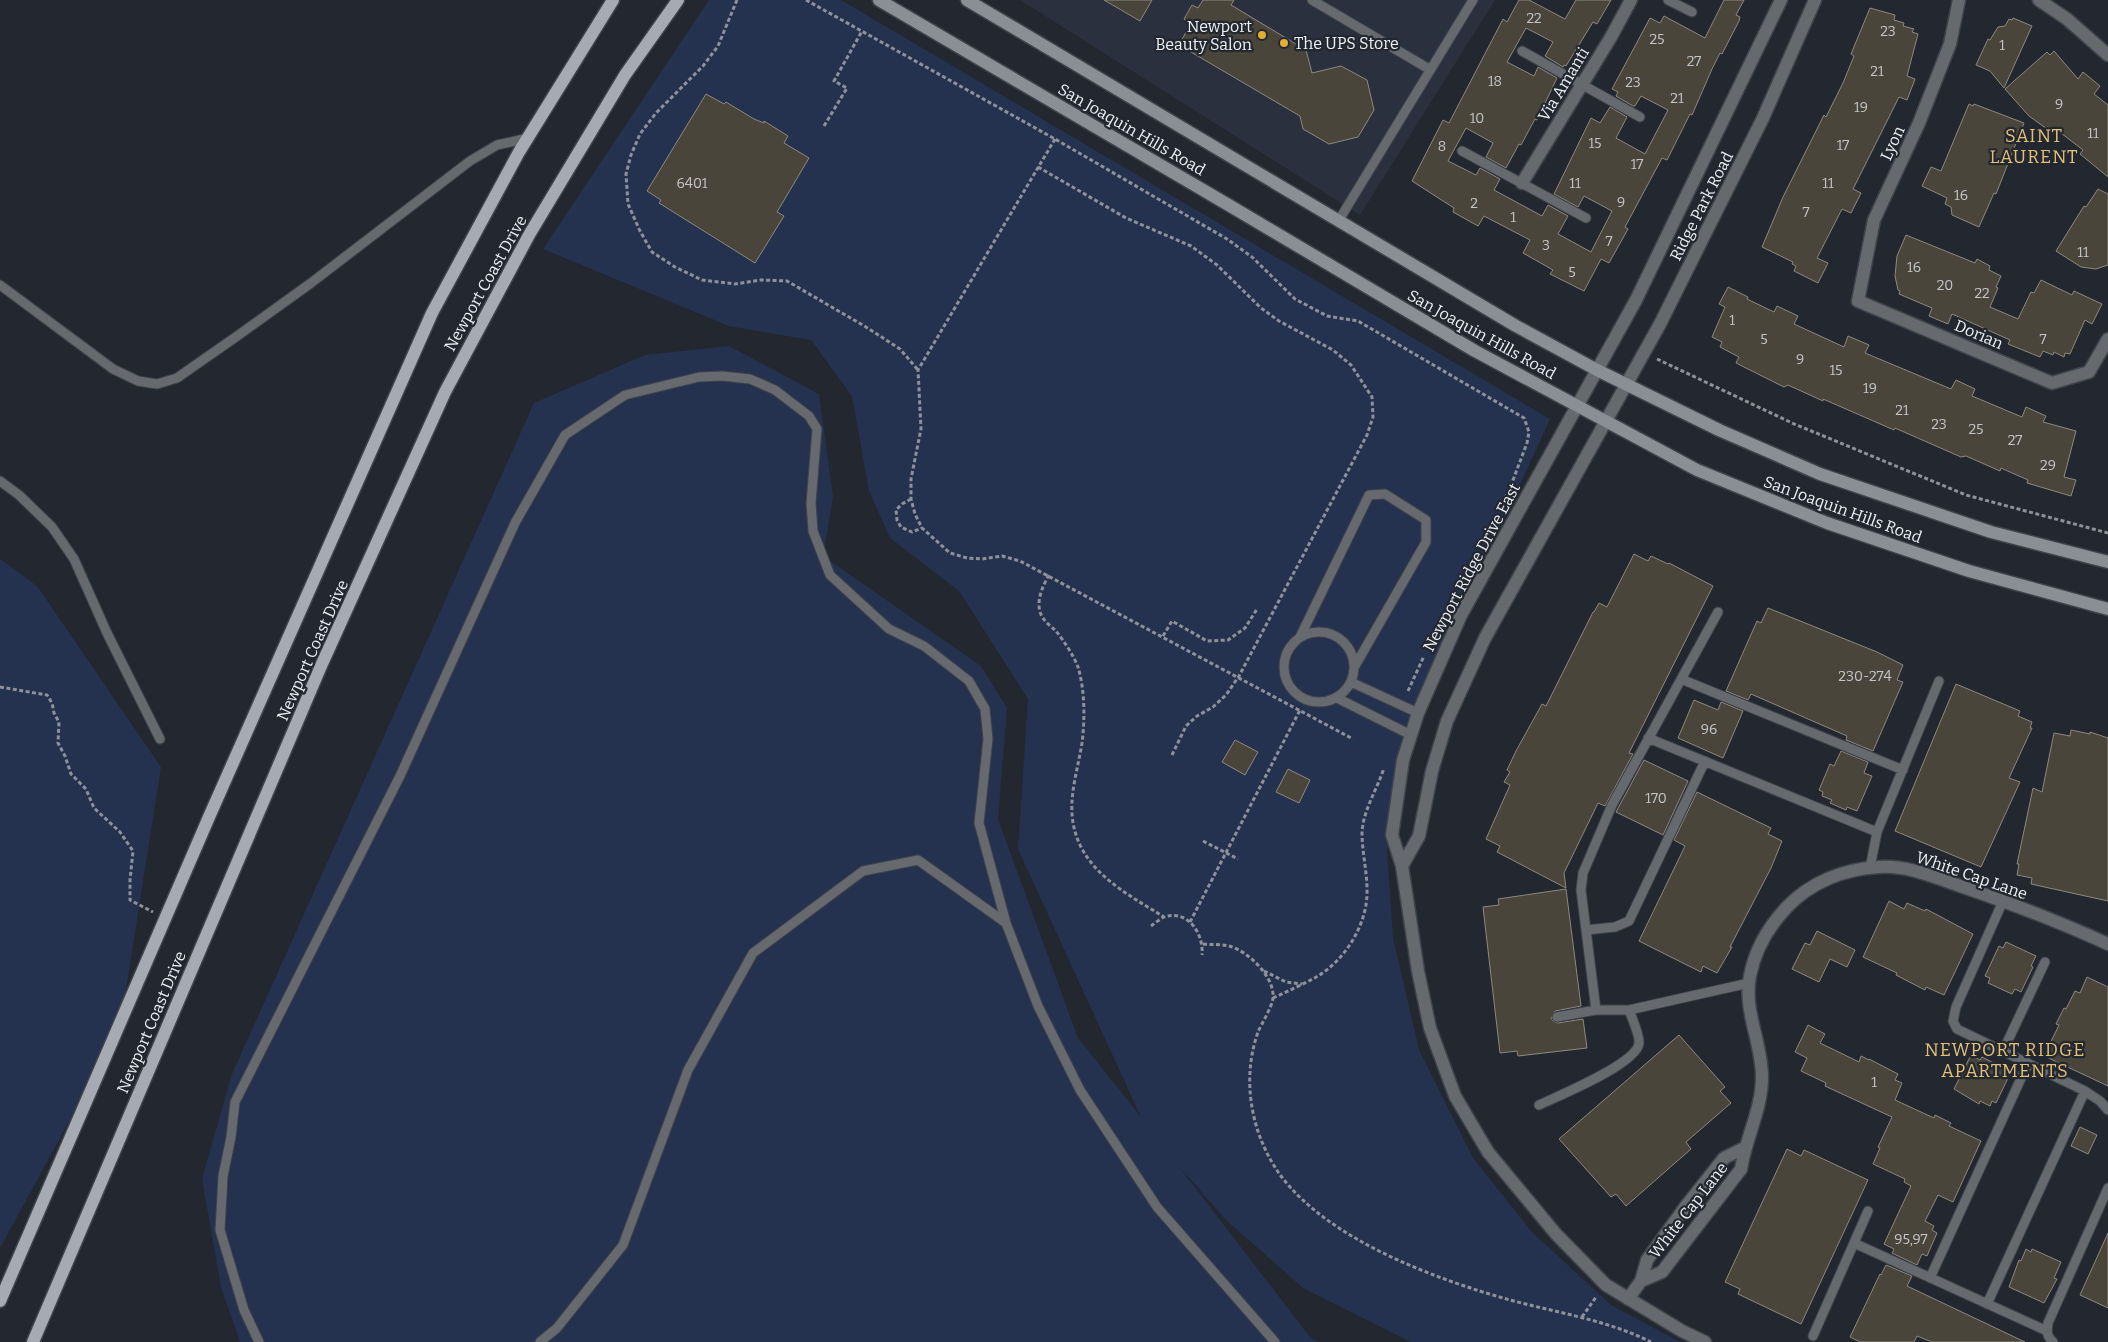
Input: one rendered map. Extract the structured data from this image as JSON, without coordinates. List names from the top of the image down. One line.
{"streets":{"main road":["San Joaquin Hills Road","Newport Coast Drive"],"street":["Via Amanti","Lyon","Ridge Park Road","Dorian","Newport Ridge Drive East","White Cap Lane"]},"crossings":[["San Joaquin Hills Road","Ridge Park Road"],["San Joaquin Hills Road","Newport Ridge Drive East"],["Lyon","Dorian"],["Ridge Park Road","Newport Ridge Drive East"],["Newport Ridge Drive East","White Cap Lane"]],"districts":["SAINT LAURENT","NEWPORT RIDGE APARTMENTS"],"places":["Newport Beauty Salon","The UPS Store"],"house_numbers":["22","23","25","1","27","21","18","23","21","9","19","10","11","15","17","8","17","6401","11","11","16","9","2","7","1","7","3","11","16","5","20","22","1","5","7","9","15","19","21","23","25","27","29","230-274","96","170","1","95,97"]}
